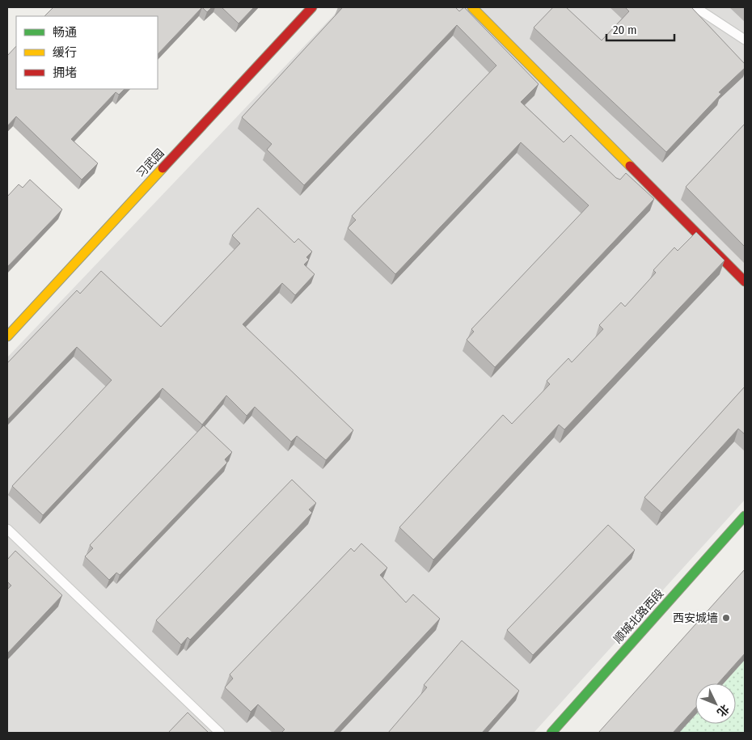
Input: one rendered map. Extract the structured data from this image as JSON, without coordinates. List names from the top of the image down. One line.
{"streets":{"street":["习武园","顺城北路西段"]},"places":["西安城墙"],"legend":["畅通","缓行","拥堵"],"scale_bar":"20 m","north":"bottom right"}
